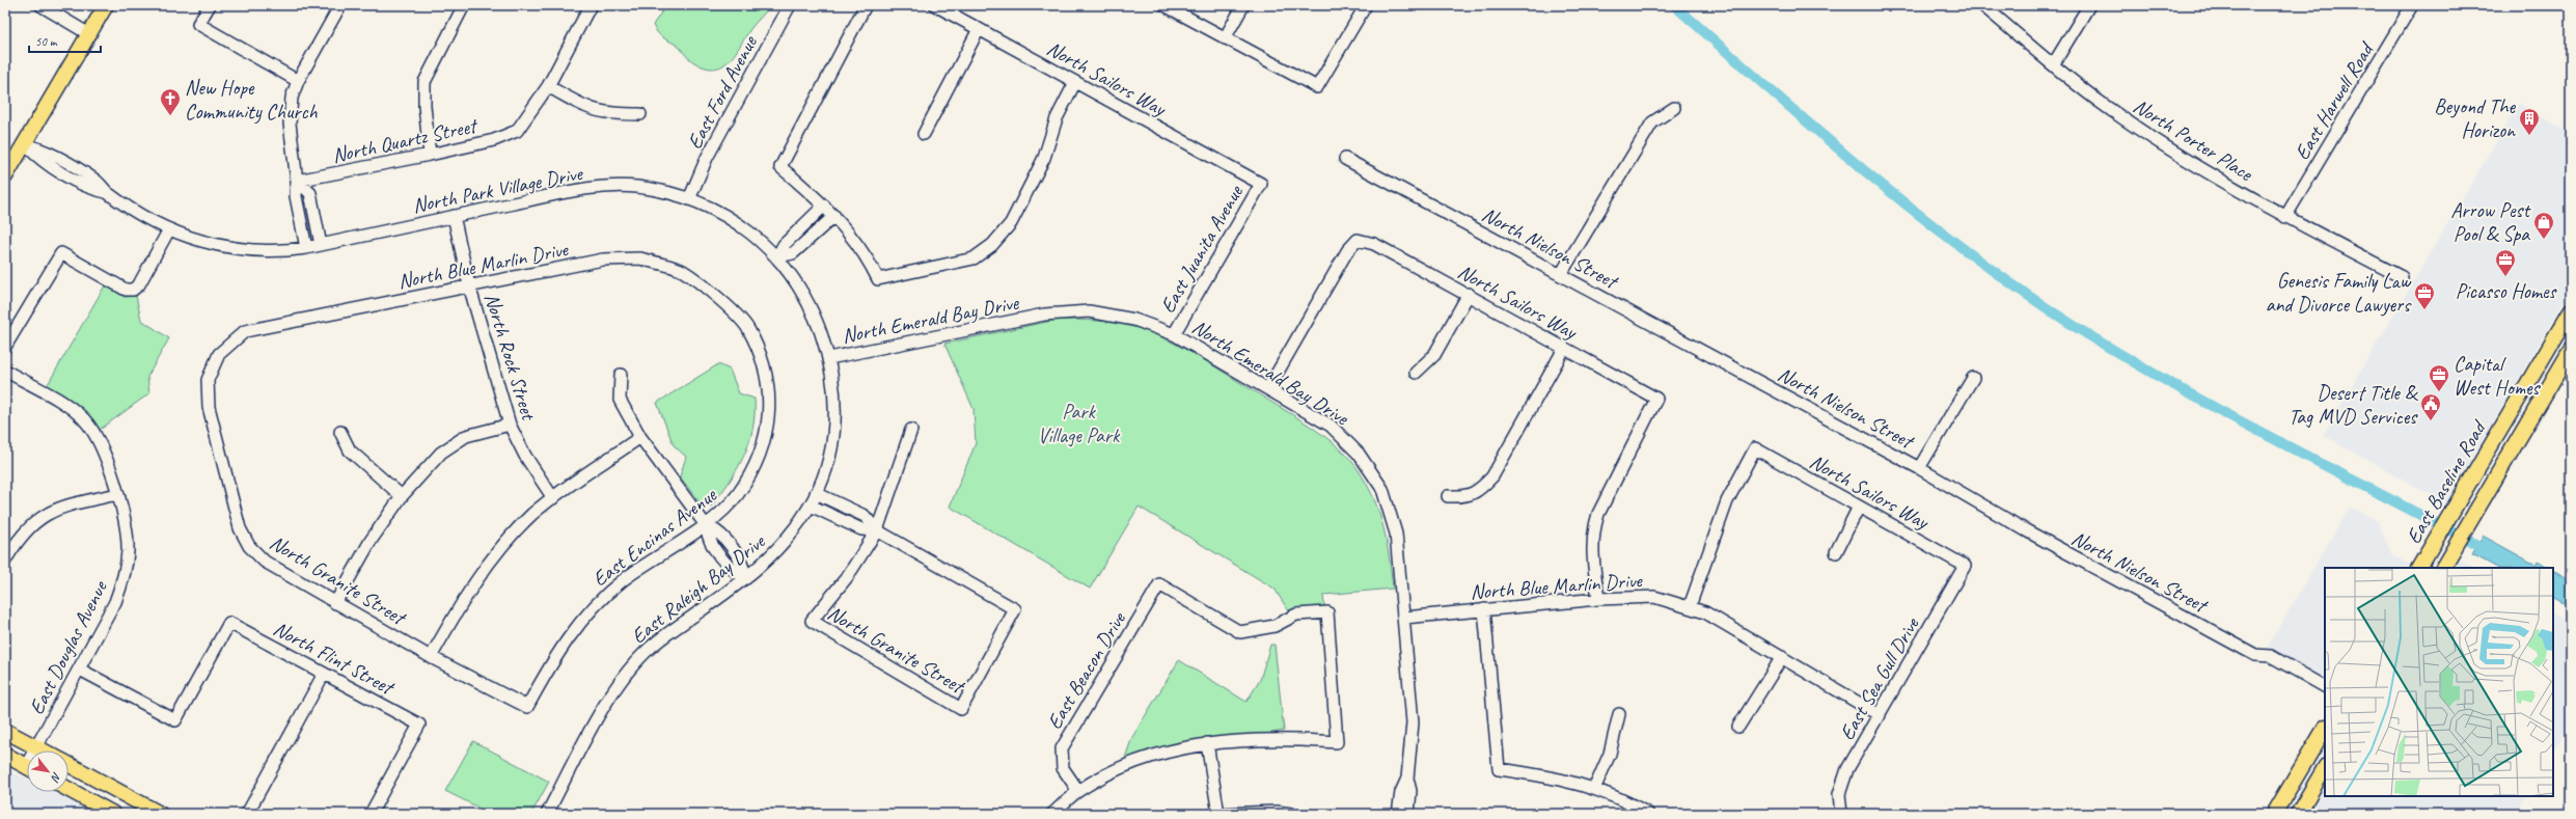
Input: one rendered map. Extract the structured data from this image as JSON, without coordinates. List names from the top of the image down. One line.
{"streets":{"main road":["East Baseline Road"],"street":["North Sailors Way","East Ford Avenue","East Harwell Road","North Porter Place","North Quartz Street","North Park Village Drive","North Nielson Street","East Juanita Avenue","North Blue Marlin Drive","North Emerald Bay Drive","North Rock Street","East Encinas Avenue","North Granite Street","East Raleigh Bay Drive","East Douglas Avenue","North Flint Street","East Beacon Drive","East Sea Gull Drive"]},"crossings":[["North Sailors Way","East Juanita Avenue"],["North Sailors Way","North Blue Marlin Drive"],["North Sailors Way","North Emerald Bay Drive"],["North Sailors Way","East Sea Gull Drive"],["East Ford Avenue","North Park Village Drive"],["East Harwell Road","North Porter Place"],["North Park Village Drive","North Emerald Bay Drive"],["North Park Village Drive","North Rock Street"],["North Park Village Drive","East Raleigh Bay Drive"],["East Juanita Avenue","North Emerald Bay Drive"],["North Blue Marlin Drive","North Emerald Bay Drive"],["North Blue Marlin Drive","North Rock Street"],["North Blue Marlin Drive","East Encinas Avenue"],["North Blue Marlin Drive","North Granite Street"],["North Blue Marlin Drive","East Sea Gull Drive"],["North Emerald Bay Drive","East Raleigh Bay Drive"],["East Encinas Avenue","North Granite Street"],["East Douglas Avenue","North Flint Street"]],"parks":["Park Village Park"],"places":{"church":["New Hope Community Church"],"building":["Beyond The Horizon"],"shop":["Arrow Pest Pool & Spa"],"office":["Picasso Homes","Genesis Family Law and Divorce Lawyers","Capital West Homes"],"public building":["Desert Title & Tag MVD Services"]},"scale_bar":"50 m","north":"bottom right"}
